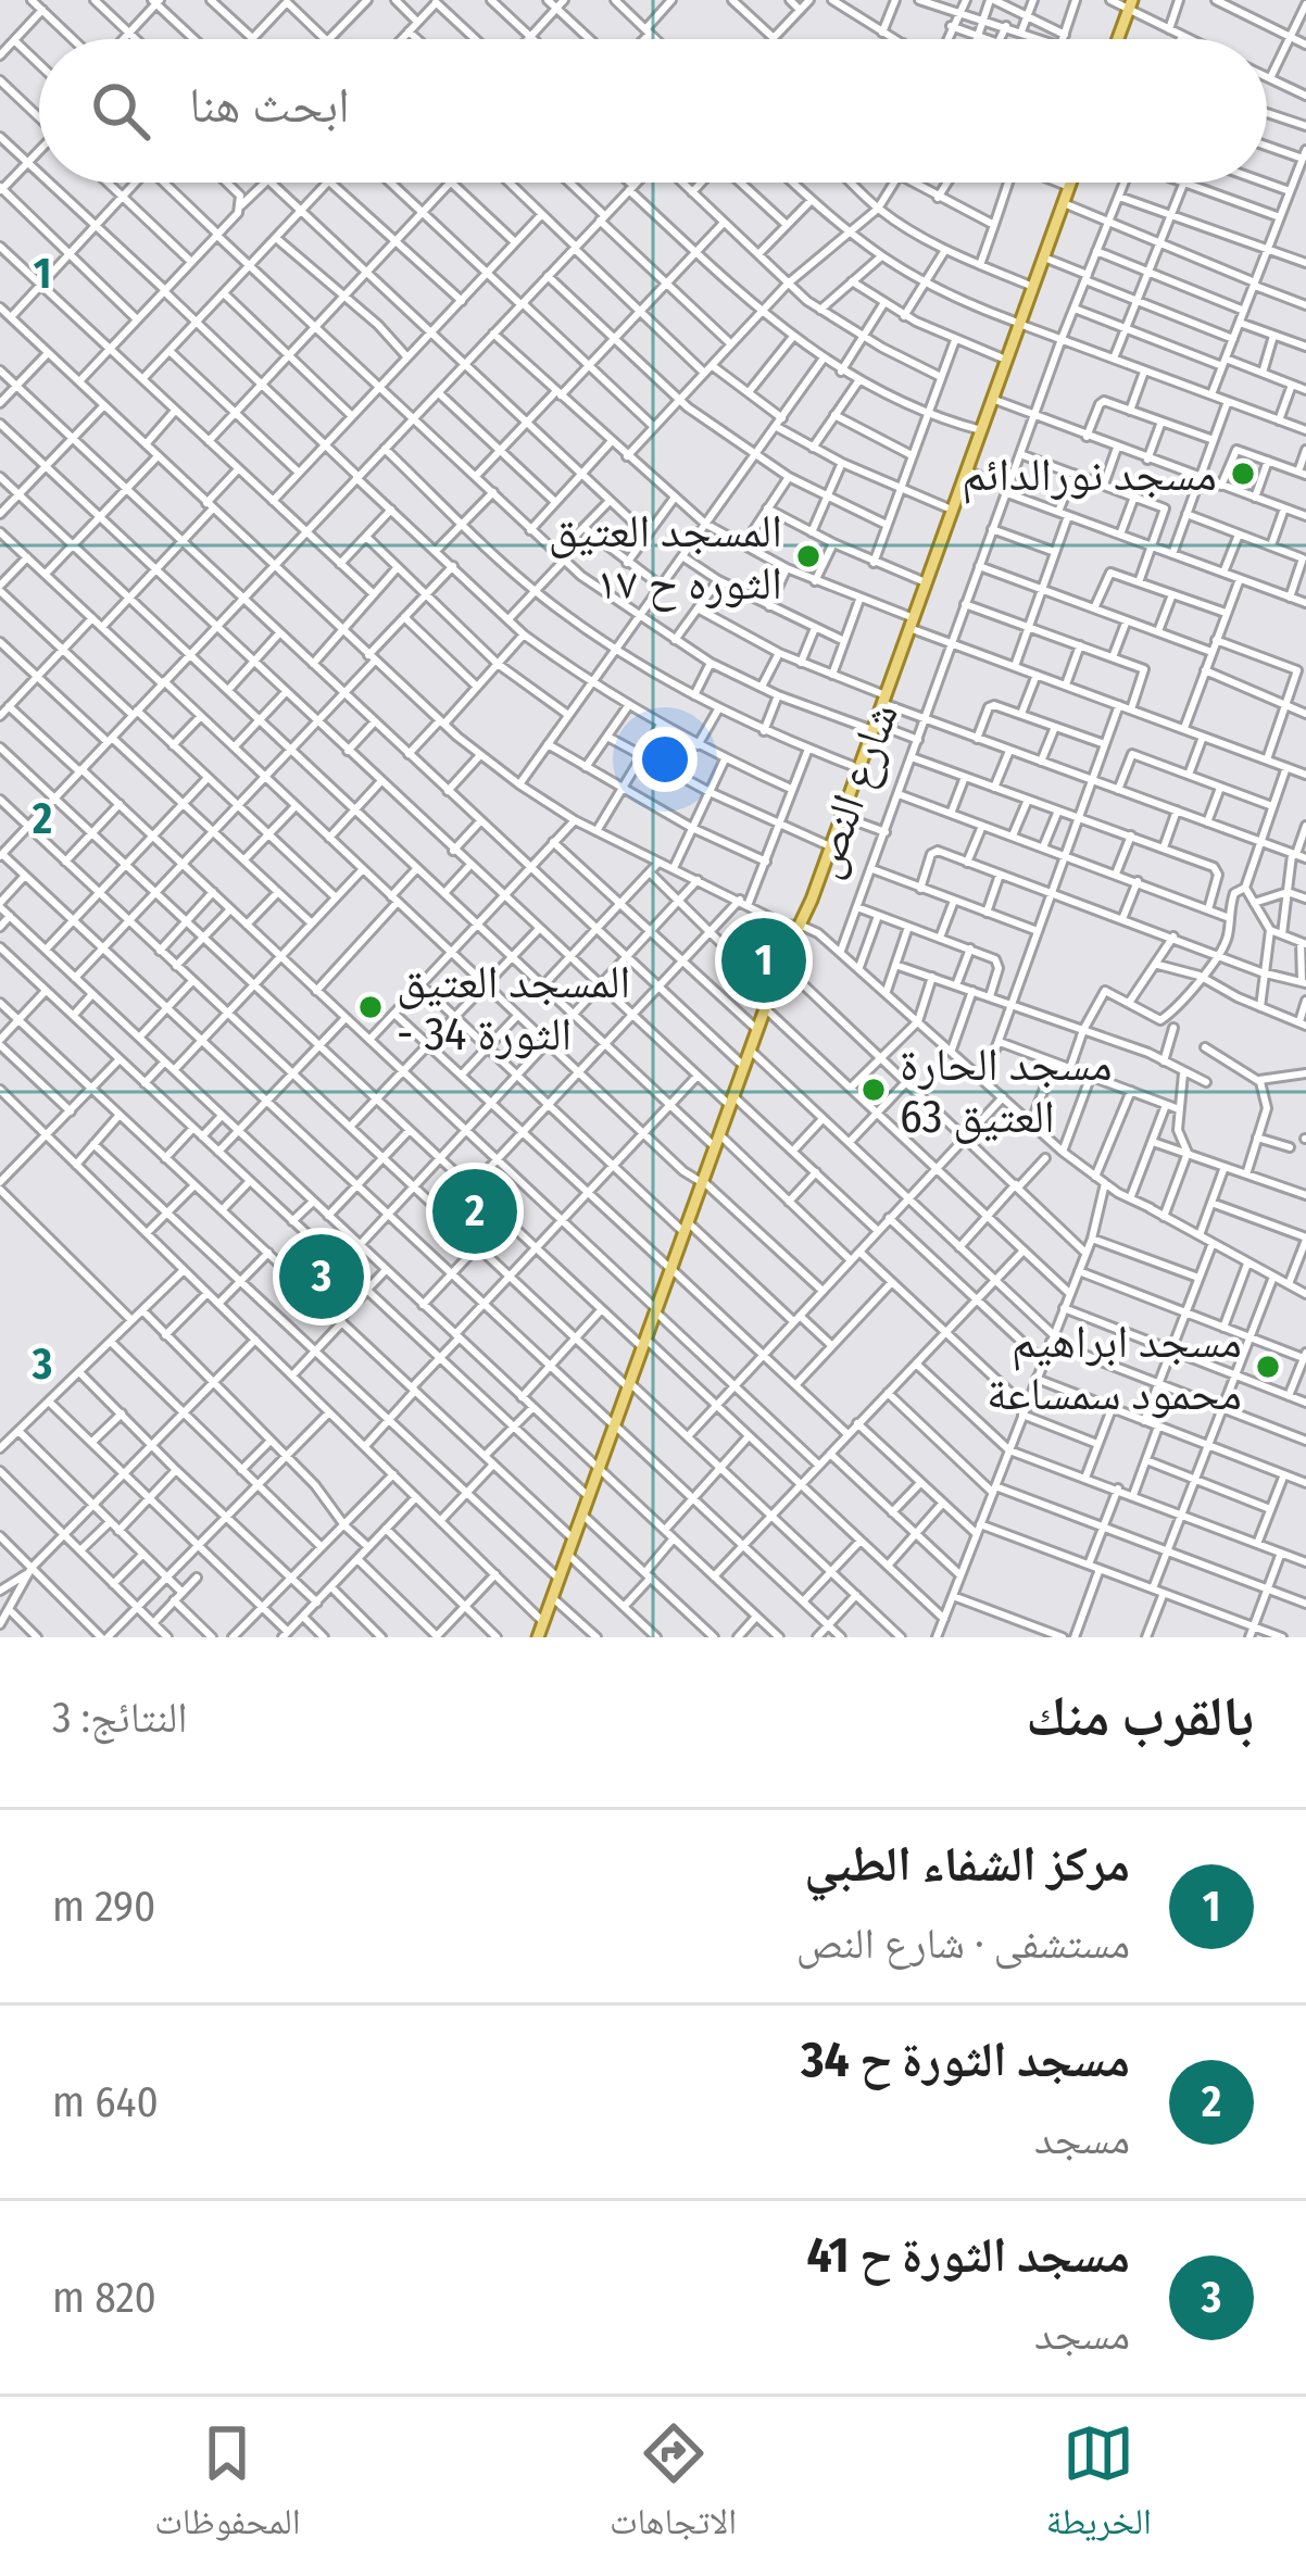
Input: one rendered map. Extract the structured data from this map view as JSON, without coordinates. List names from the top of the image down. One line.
{"streets":{"main road":["شارع النص"]},"places":["مسجد نورالدائم","المسجد العتيق الثوره ح ١٧","المسجد العتيق - الثورة 34","مسجد الحارة 63 العتيق","مسجد ابراهيم محمود سمساعة"],"page":{"search":"ابحث هنا","pins":["1","2","3"],"heading":["بالقرب منك","النتائج: 3"],"list":[{"mark":"1","name":"مركز الشفاء الطبي","note":"مستشفى · شارع النص","value":"290 m"},{"mark":"2","name":"مسجد الثورة ح 34","note":"مسجد","value":"640 m"},{"mark":"3","name":"مسجد الثورة ح 41","note":"مسجد","value":"820 m"}],"nav":["الخريطة","الاتجاهات","المحفوظات"]},"grid":{"rows":["1","2","3"]}}
